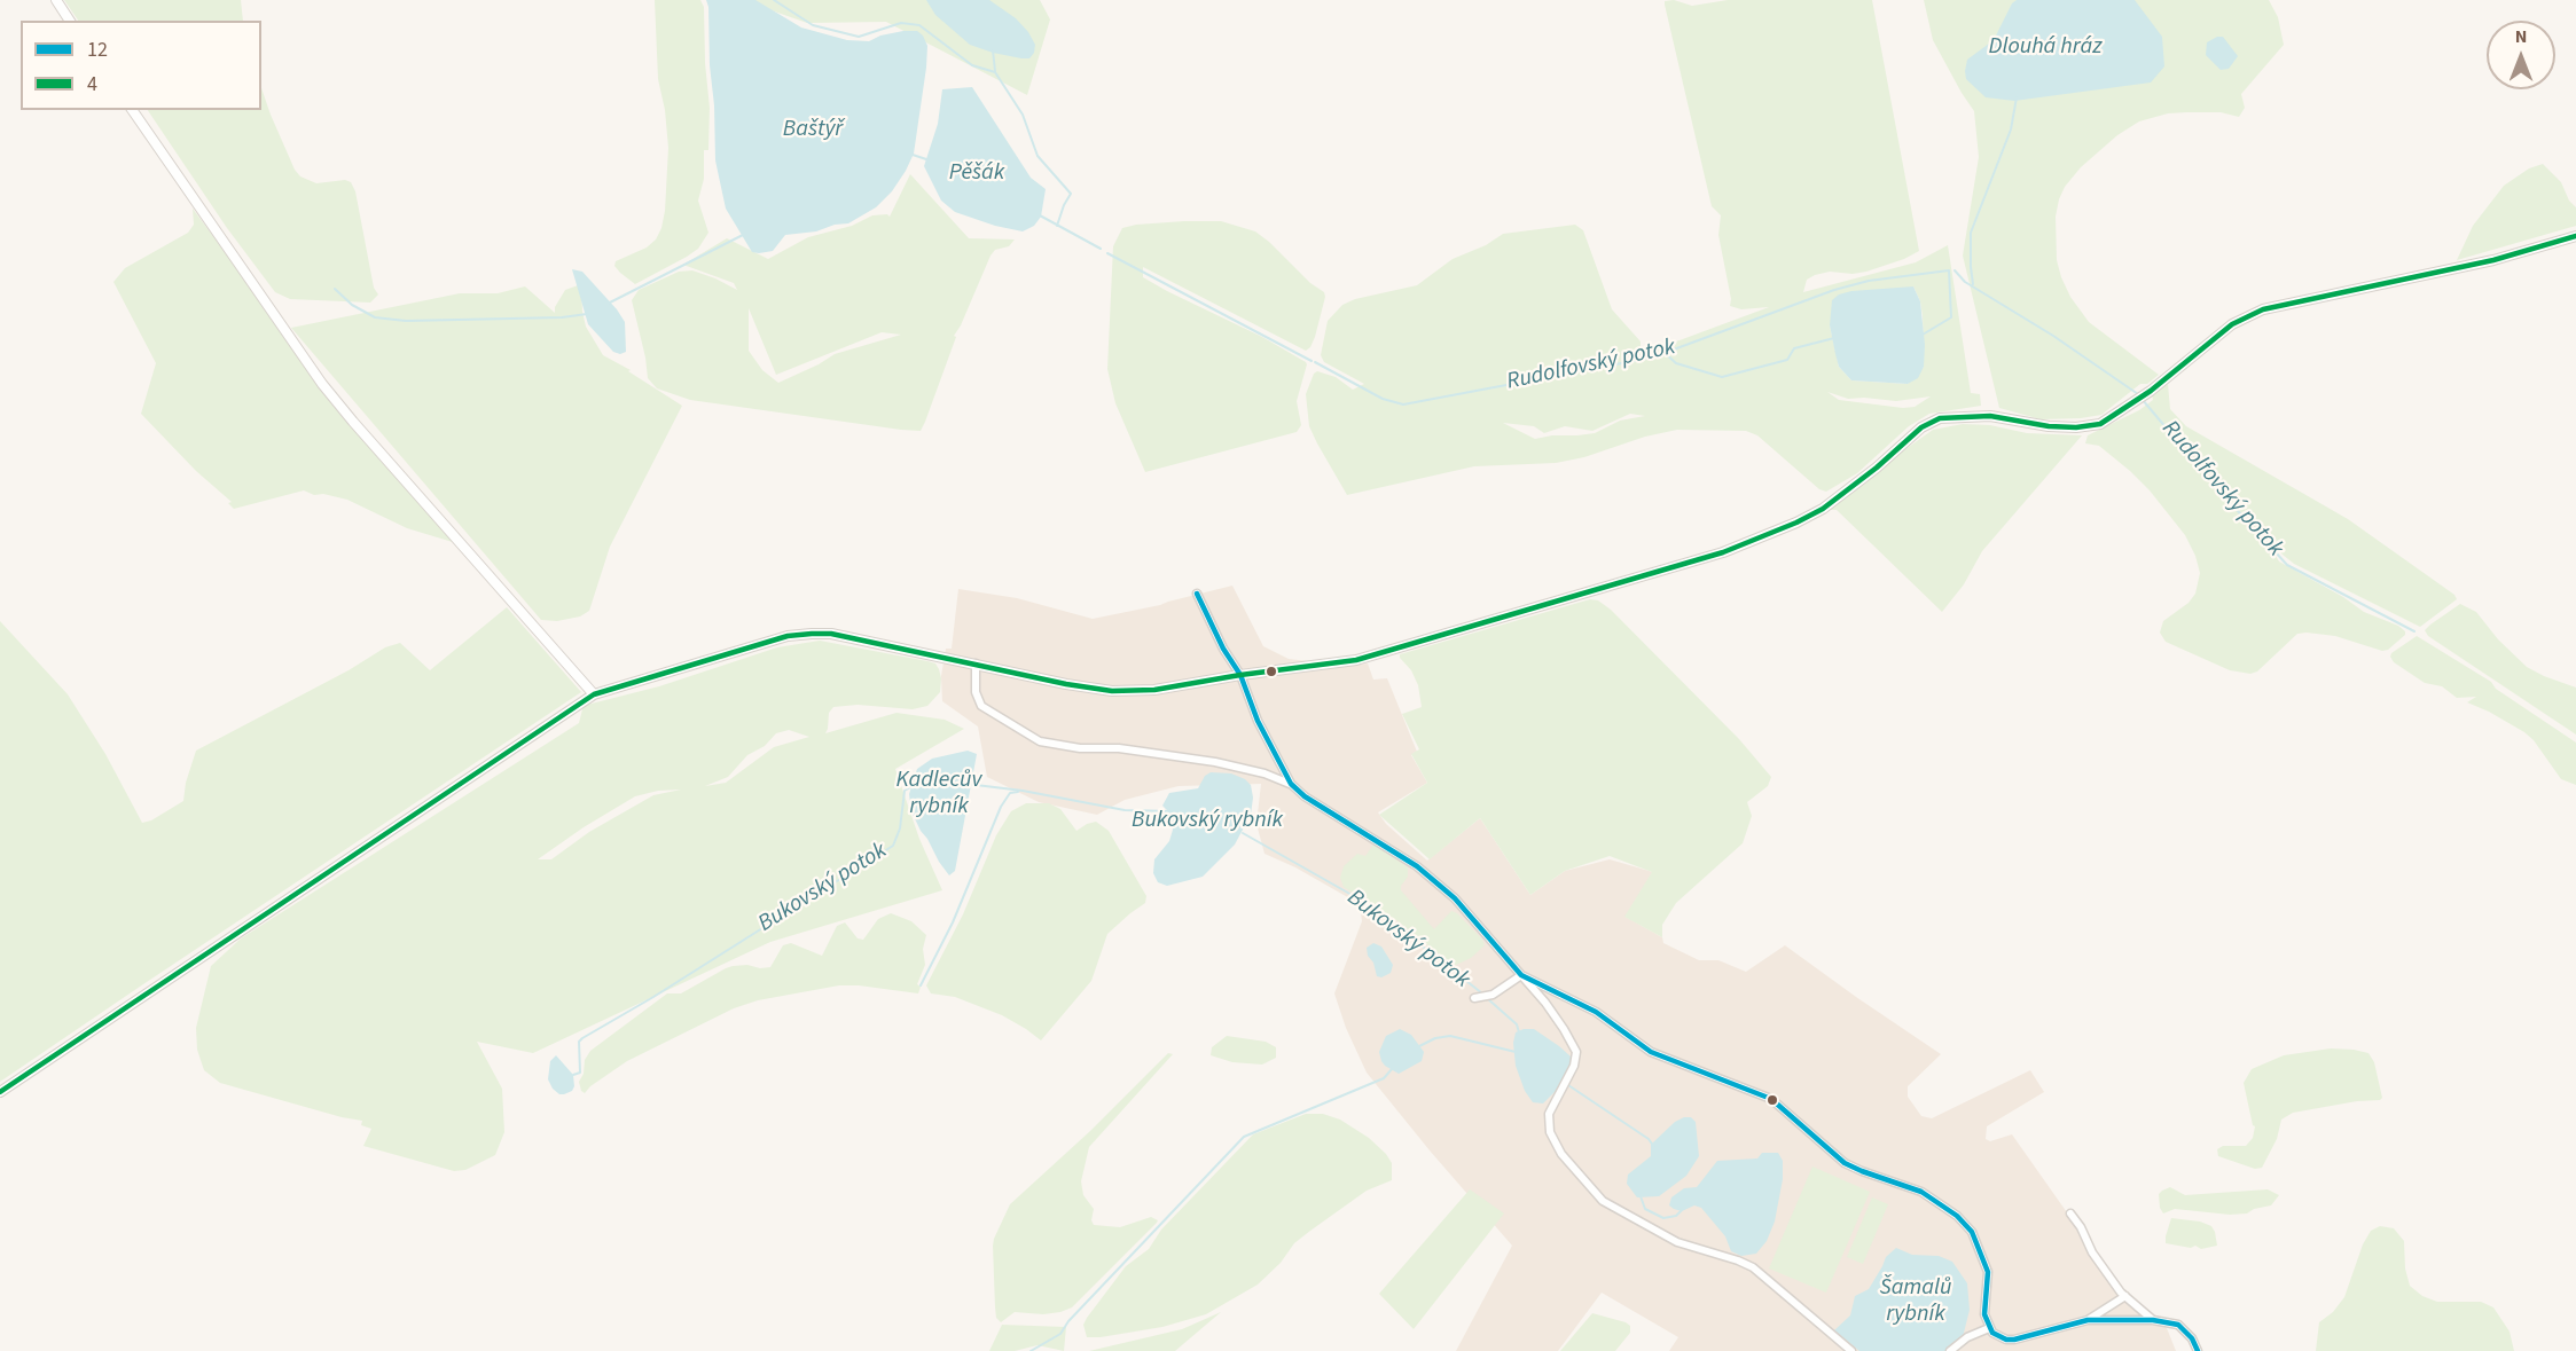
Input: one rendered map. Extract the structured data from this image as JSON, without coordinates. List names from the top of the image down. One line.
{"water":["Dlouhá hráz","Baštýř","Pěšák","Rudolfovský potok","Kadlecův rybník","Bukovský rybník","Bukovský potok","Šamalů rybník"],"lines":["transit line 4","transit line 12"],"legend":["12","4"],"north":"top"}
